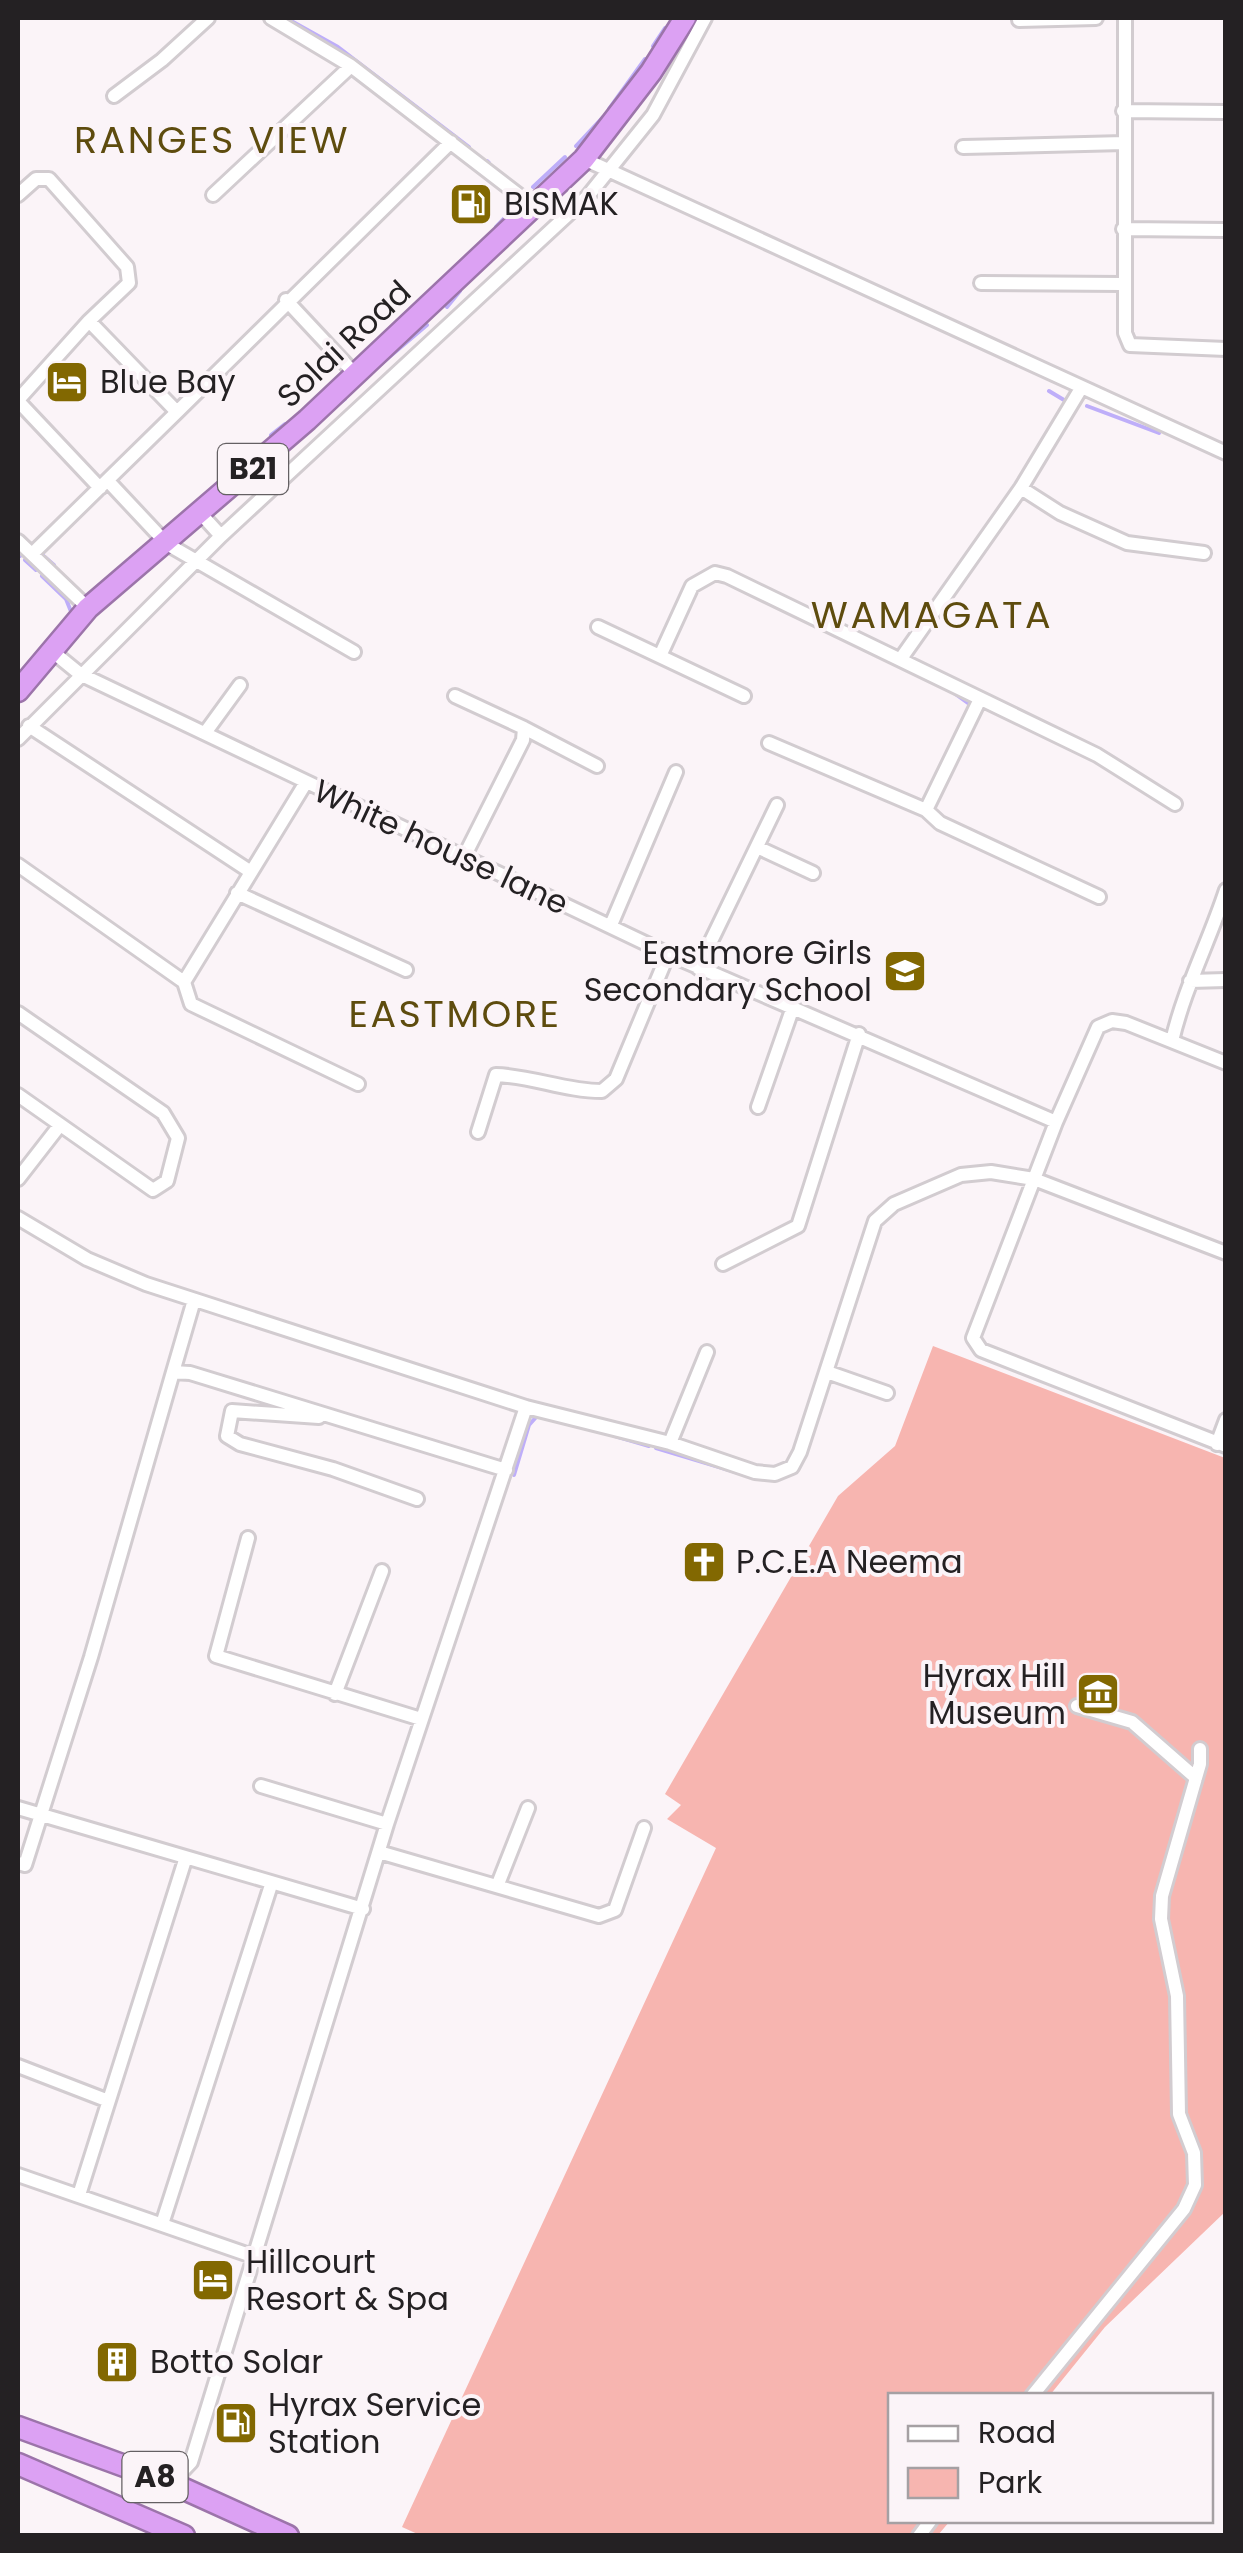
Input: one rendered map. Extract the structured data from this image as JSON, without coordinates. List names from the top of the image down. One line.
{"streets":{"highway":["Solai Road","B21","A8"],"street":["White house lane"]},"crossings":[["Solai Road","White house lane"]],"districts":["RANGES VIEW","WAMAGATA","EASTMORE"],"places":{"fuel station":["BISMAK","Hyrax Service Station"],"hotel":["Blue Bay","Hillcourt Resort & Spa"],"school or university":["Eastmore Girls Secondary School"],"church":["P.C.E.A Neema"],"museum":["Hyrax Hill Museum"],"building":["Botto Solar"]},"legend":["Road","Park"]}
